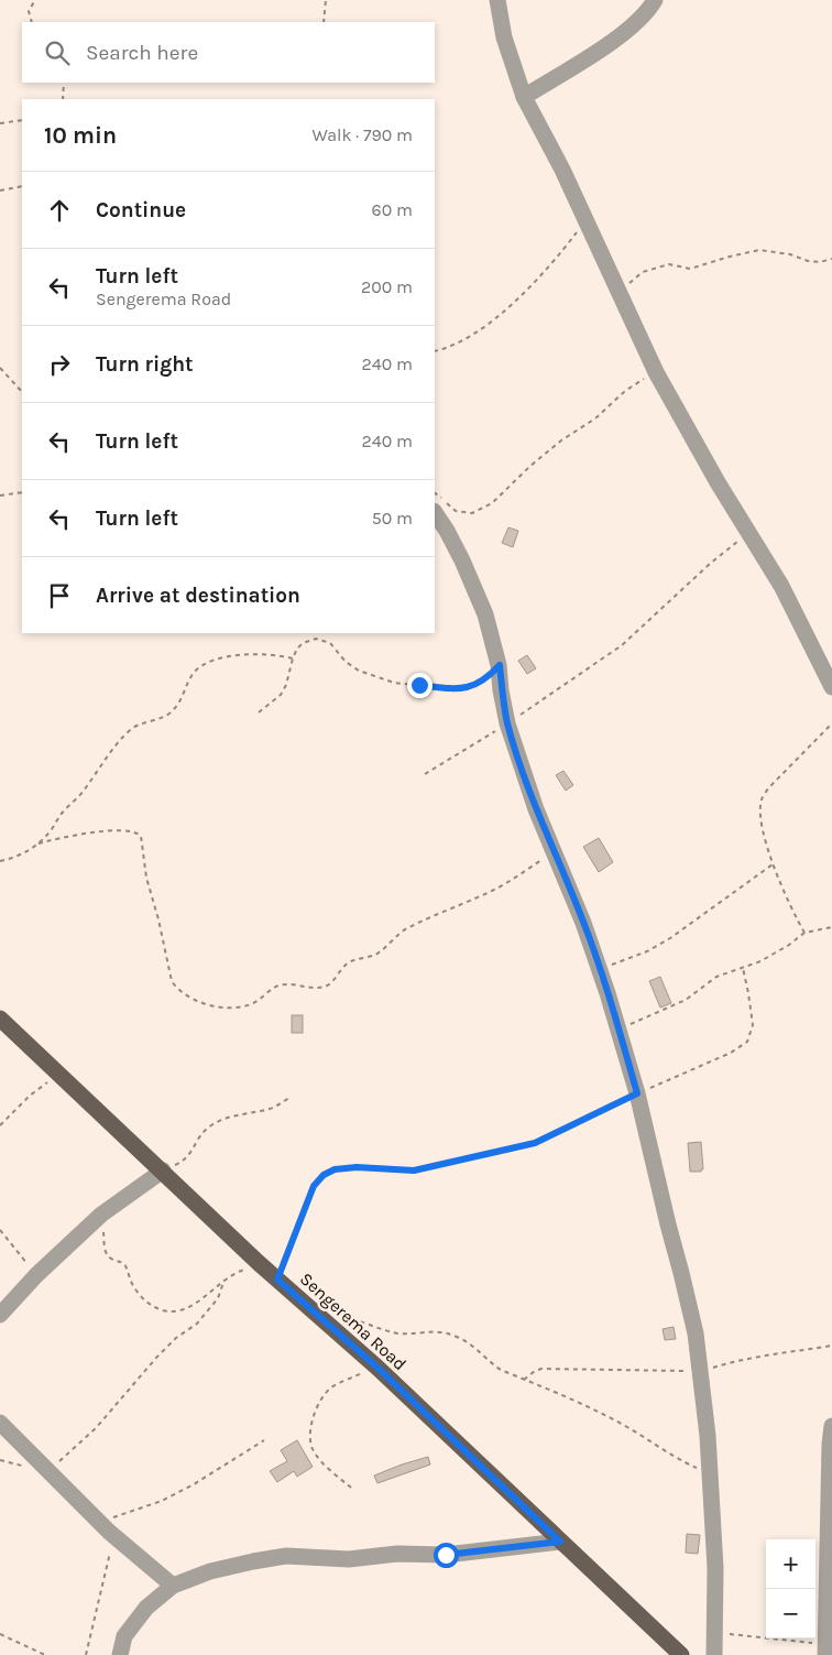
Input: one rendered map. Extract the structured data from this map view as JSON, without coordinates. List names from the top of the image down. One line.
{"streets":{"main road":["Sengerema Road"]},"page":{"search":"Search here","heading":["10 min","Walk · 790 m"],"list":[["Continue","60 m"],["Turn left","Sengerema Road","200 m"],["Turn right","240 m"],["Turn left","240 m"],["Turn left","50 m"],"Arrive at destination"],"map_buttons":["+","−"]}}
